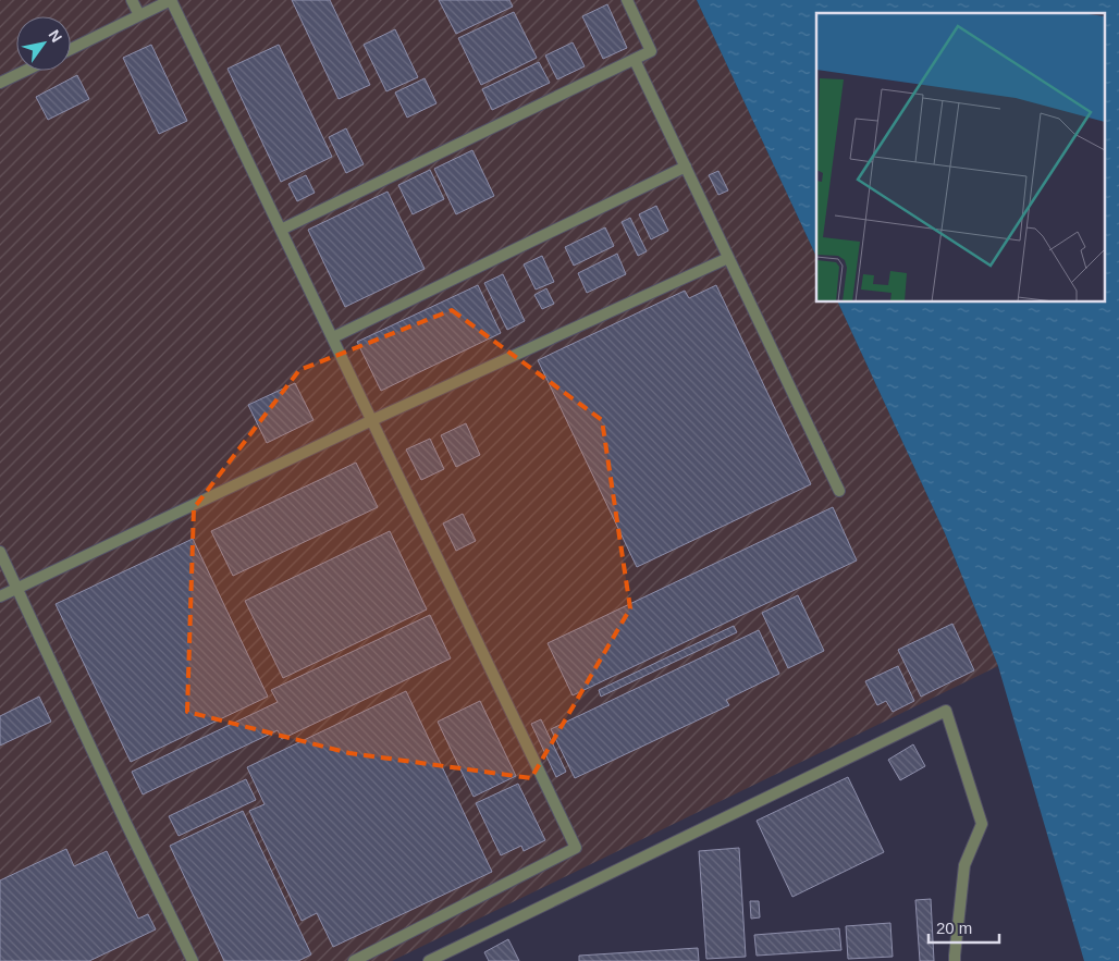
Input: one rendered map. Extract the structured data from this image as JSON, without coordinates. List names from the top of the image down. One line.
{"scale_bar":"20 m","north":"top right"}
